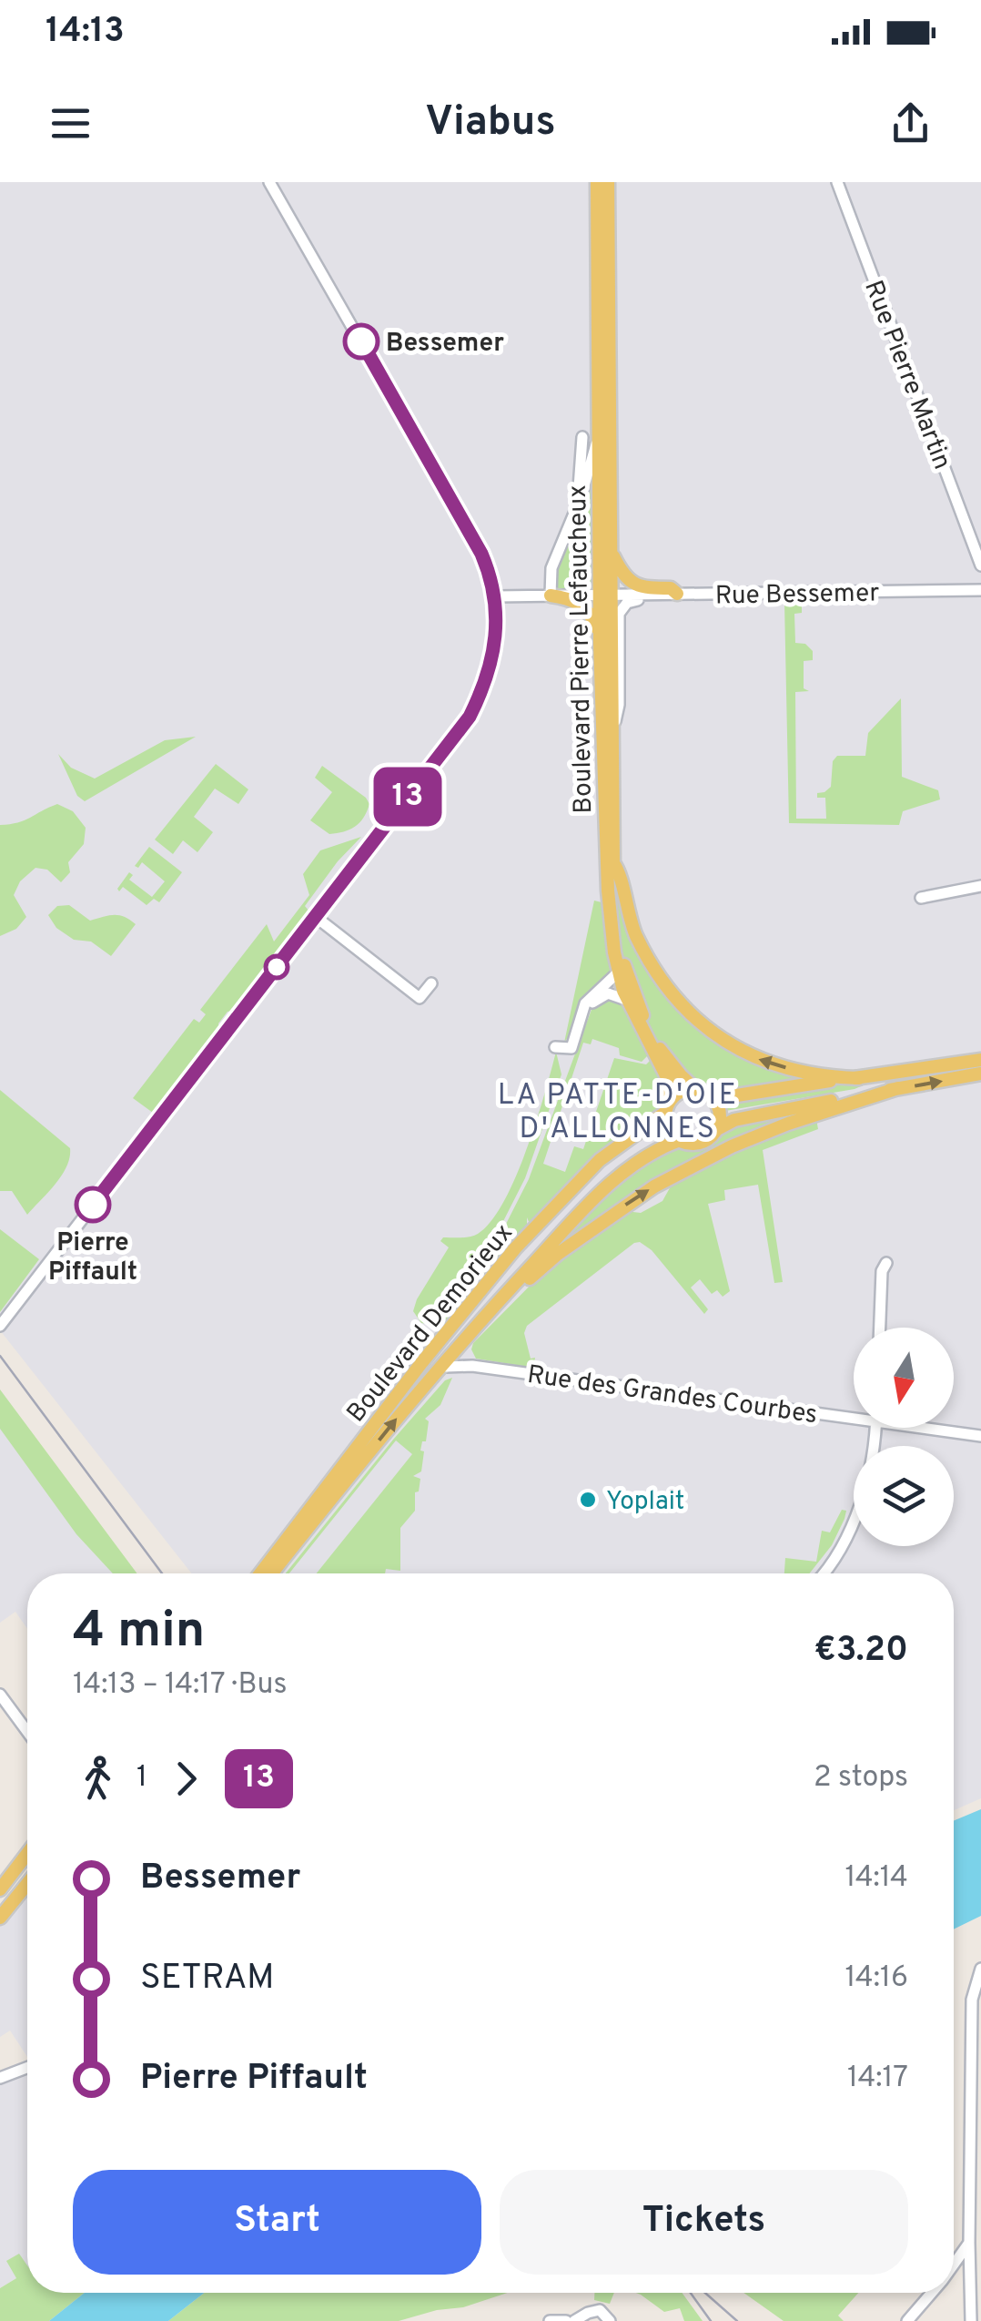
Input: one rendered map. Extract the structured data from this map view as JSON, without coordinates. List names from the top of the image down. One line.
{"streets":{"main road":["Boulevard Pierre Lefaucheux","Boulevard Demorieux"],"street":["Rue Pierre Martin","Rue Bessemer","Rue des Grandes Courbes"]},"crossings":[["Rue Bessemer","Boulevard Pierre Lefaucheux"],["Boulevard Pierre Lefaucheux","Boulevard Demorieux"]],"districts":["LA PATTE-D'OIE D'ALLONNES"],"places":["Bessemer","Pierre Piffault","Yoplait"],"lines":["bus line 13"],"north":"bottom","page":{"status":"14:13","header":"Viabus","on_map":"13","heading":["4 min","14:13 – 14:17 · Bus","€3.20"],"legs":["1","13","2 stops"],"list":[{"name":"Bessemer","value":"14:14"},{"name":"SETRAM","value":"14:16"},{"name":"Pierre Piffault","value":"14:17"}],"buttons":["Start","Tickets"]}}
